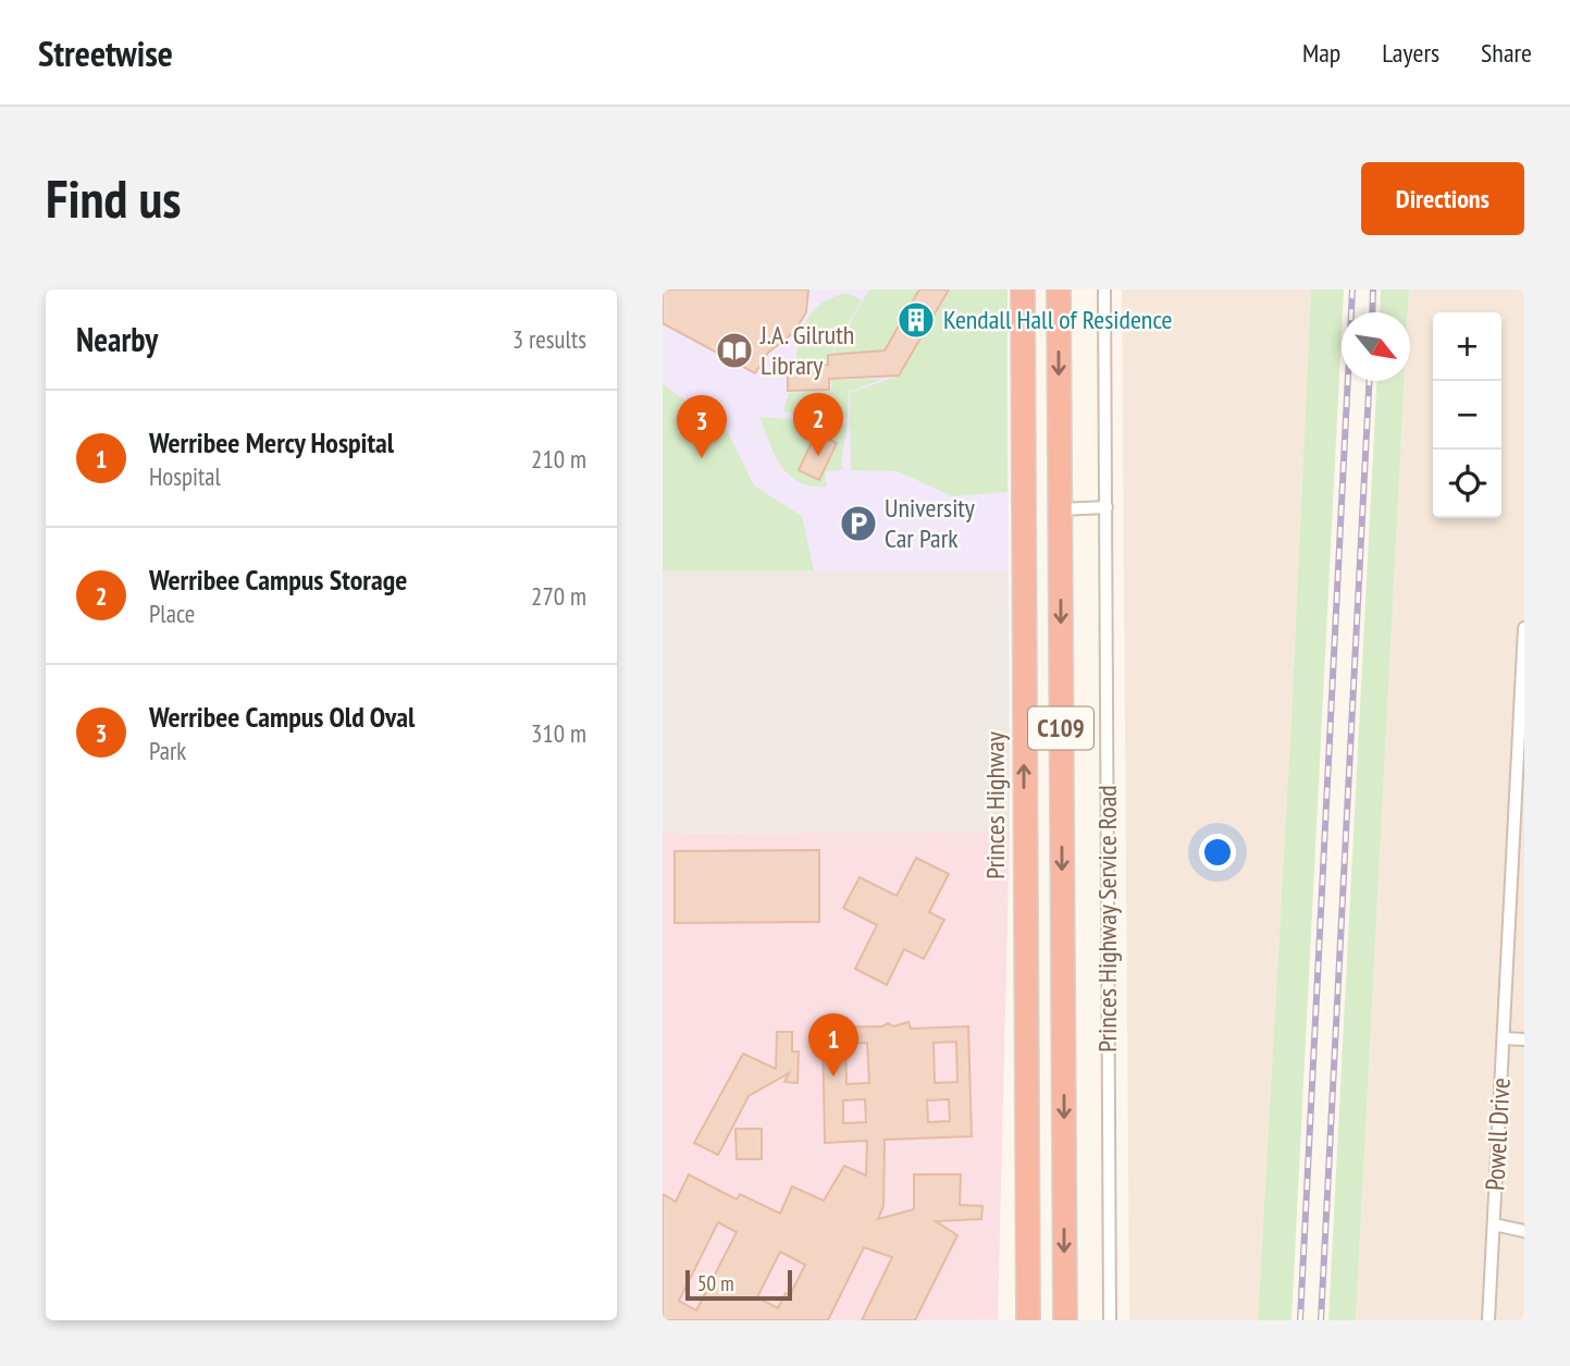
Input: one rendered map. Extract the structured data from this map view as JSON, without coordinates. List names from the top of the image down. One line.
{"streets":{"highway":["C109","Princes Highway"],"street":["Princes Highway Service Road","Powell Drive"]},"places":{"building":["Kendall Hall of Residence"],"library":["J.A. Gilruth Library"],"parking":["University Car Park"]},"scale_bar":"50 m","north":"bottom right","page":{"header":"Streetwise","nav":["Map","Layers","Share"],"buttons":"Directions","title":"Find us","heading":["Nearby","3 results"],"map_buttons":["+","−"],"list":[{"mark":"1","name":"Werribee Mercy Hospital","note":"Hospital","value":"210 m"},{"mark":"2","name":"Werribee Campus Storage","note":"Place","value":"270 m"},{"mark":"3","name":"Werribee Campus Old Oval","note":"Park","value":"310 m"}],"pins":["2","3","1"],"scale":"50 m"}}
